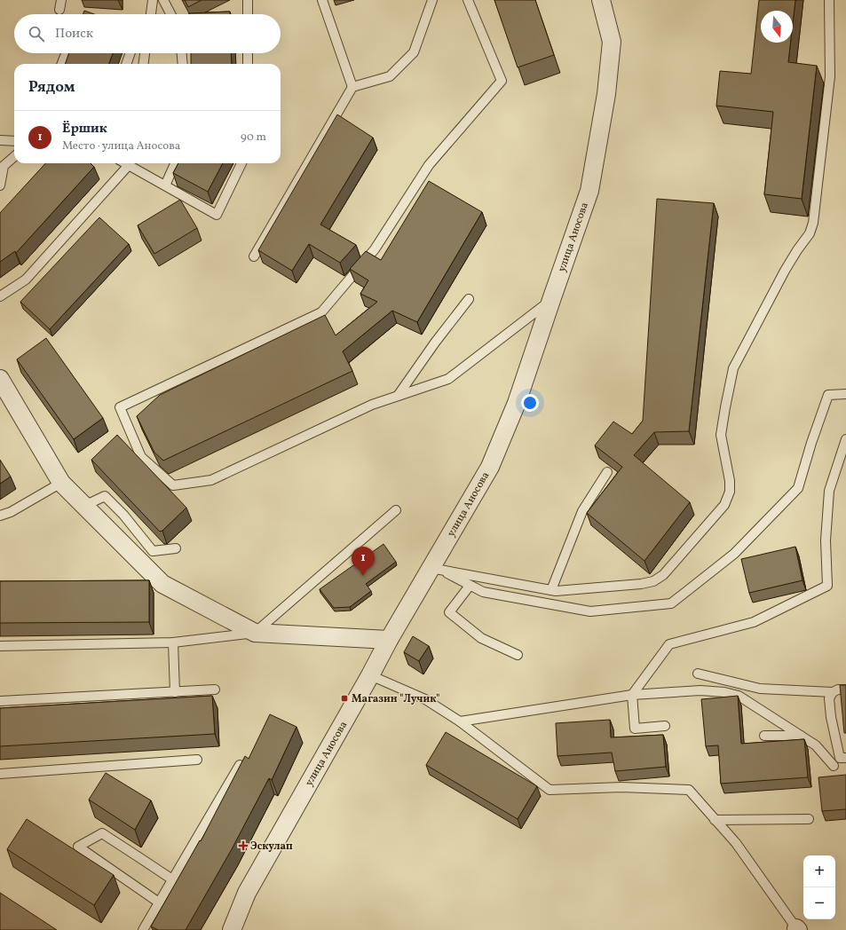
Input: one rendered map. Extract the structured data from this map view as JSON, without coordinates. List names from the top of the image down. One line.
{"streets":{"street":["улица Аносова"]},"places":{"transit":["Магазин \"Лучик\""],"health":["Эскулап"]},"north":"bottom","page":{"search":"Поиск","heading":"Рядом","list":[{"mark":"1","name":"Ёршик","note":"Место · улица Аносова","value":"90 m"}],"pins":"1","map_buttons":["+","−"]}}
